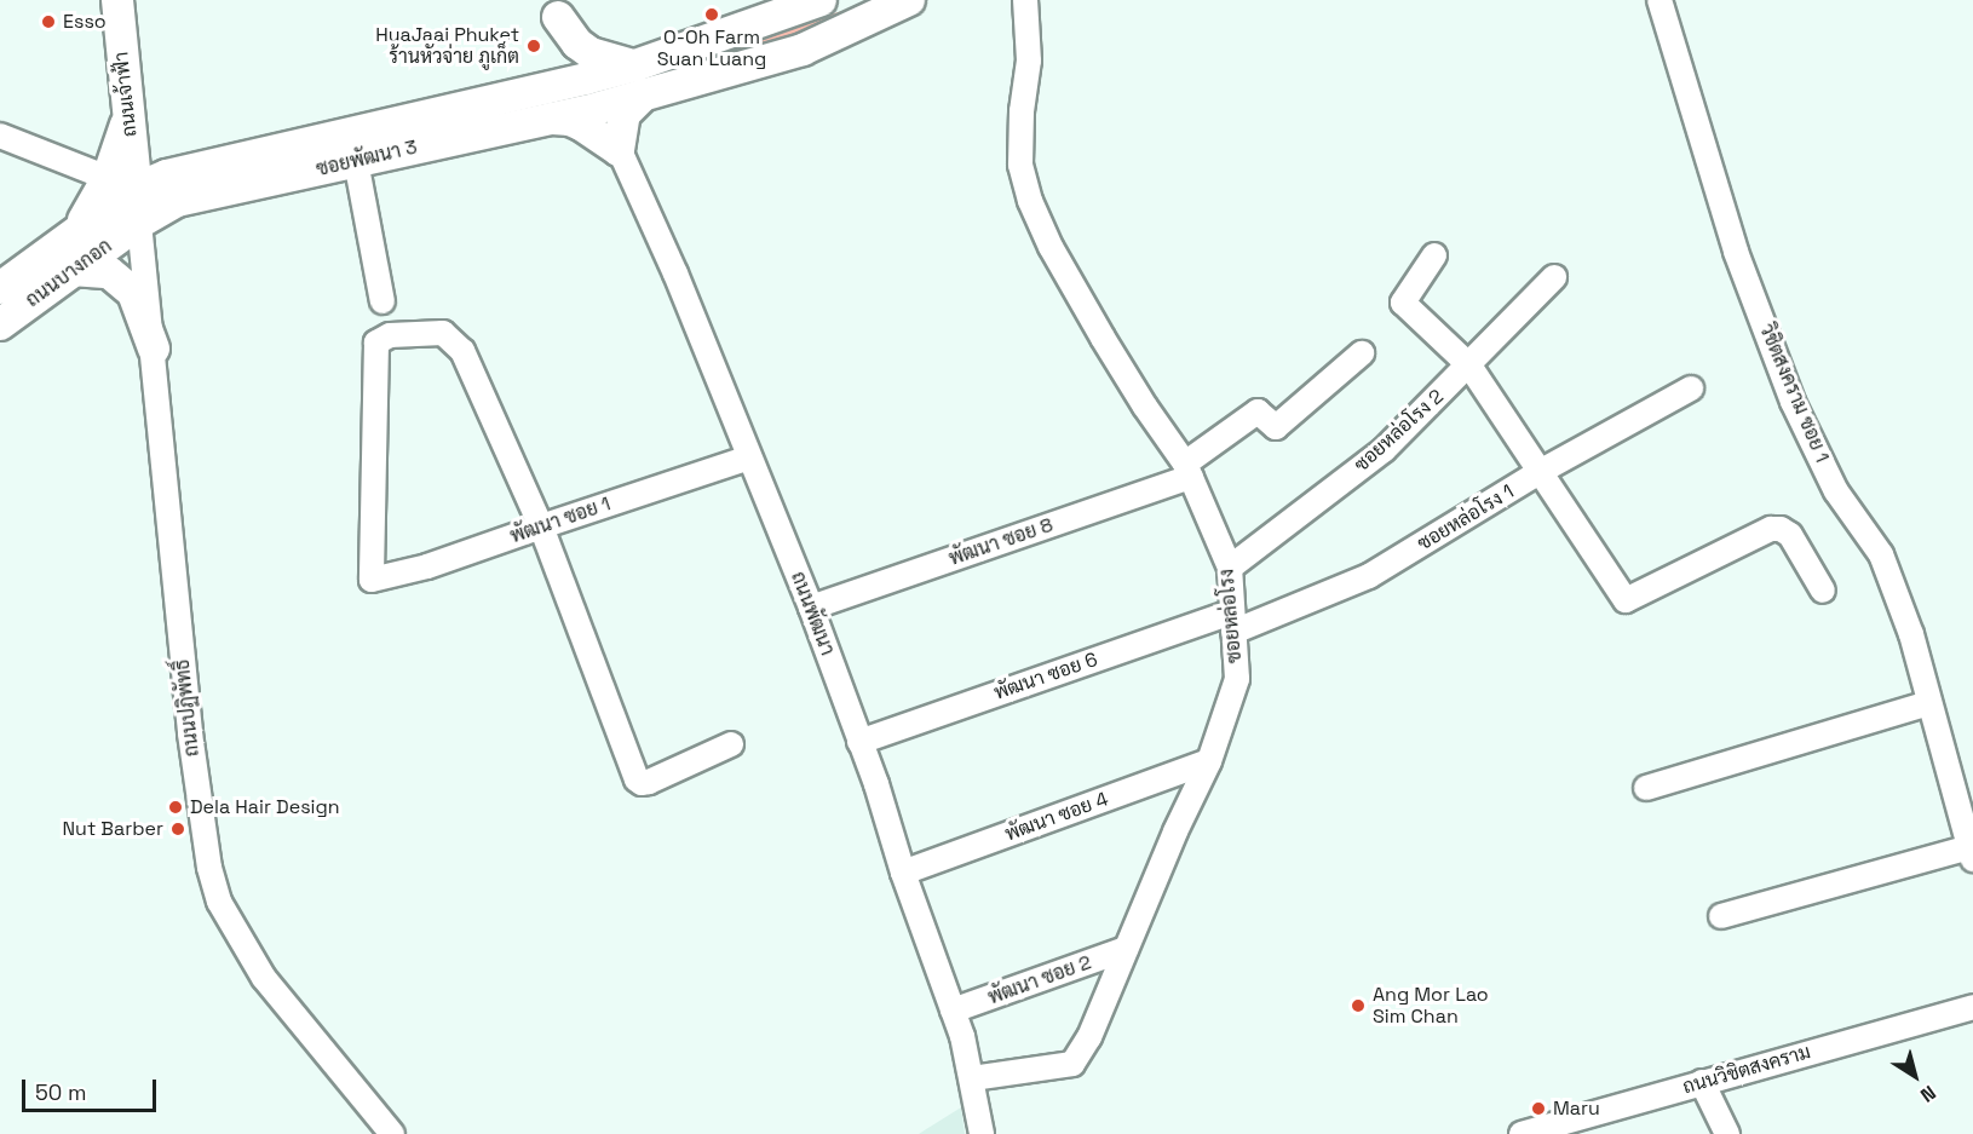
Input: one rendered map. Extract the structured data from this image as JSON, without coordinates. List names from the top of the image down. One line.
{"streets":{"main road":["ถนนเจ้าฟ้า","ซอยพัฒนา 3","ถนนบางกอก"],"street":["วิชิตสงคราม ซอย 1","ซอยหล่อโรง 2","ซอยหล่อโรง 1","พัฒนา ซอย 1","พัฒนา ซอย 8","ถนนพัฒนา","ซอยหล่อโรง","พัฒนา ซอย 6","ถนนปฏิพัทธิ์","พัฒนา ซอย 4","พัฒนา ซอย 2","ถนนวิชิตสงคราม"]},"crossings":[["ถนนเจ้าฟ้า","ซอยพัฒนา 3"],["ถนนเจ้าฟ้า","ถนนบางกอก"],["ซอยพัฒนา 3","ถนนบางกอก"],["ซอยพัฒนา 3","ถนนพัฒนา"],["ซอยพัฒนา 3","ถนนปฏิพัทธิ์"],["ถนนบางกอก","ถนนปฏิพัทธิ์"],["ซอยหล่อโรง 2","ซอยหล่อโรง"],["ซอยหล่อโรง 1","ซอยหล่อโรง"],["ซอยหล่อโรง 1","พัฒนา ซอย 6"],["พัฒนา ซอย 1","ถนนพัฒนา"],["พัฒนา ซอย 8","ถนนพัฒนา"],["พัฒนา ซอย 8","ซอยหล่อโรง"],["ถนนพัฒนา","ซอยหล่อโรง"],["ถนนพัฒนา","พัฒนา ซอย 6"],["ถนนพัฒนา","พัฒนา ซอย 4"],["ถนนพัฒนา","พัฒนา ซอย 2"],["ซอยหล่อโรง","พัฒนา ซอย 6"],["ซอยหล่อโรง","พัฒนา ซอย 4"],["ซอยหล่อโรง","พัฒนา ซอย 2"]],"places":["O-Oh Farm Suan Luang","Esso","HuaJaai Phuket ร้านหัวจ่าย ภูเก็ต","Dela Hair Design","Nut Barber","Ang Mor Lao Sim Chan","Maru"],"scale_bar":"50 m","north":"bottom right"}
